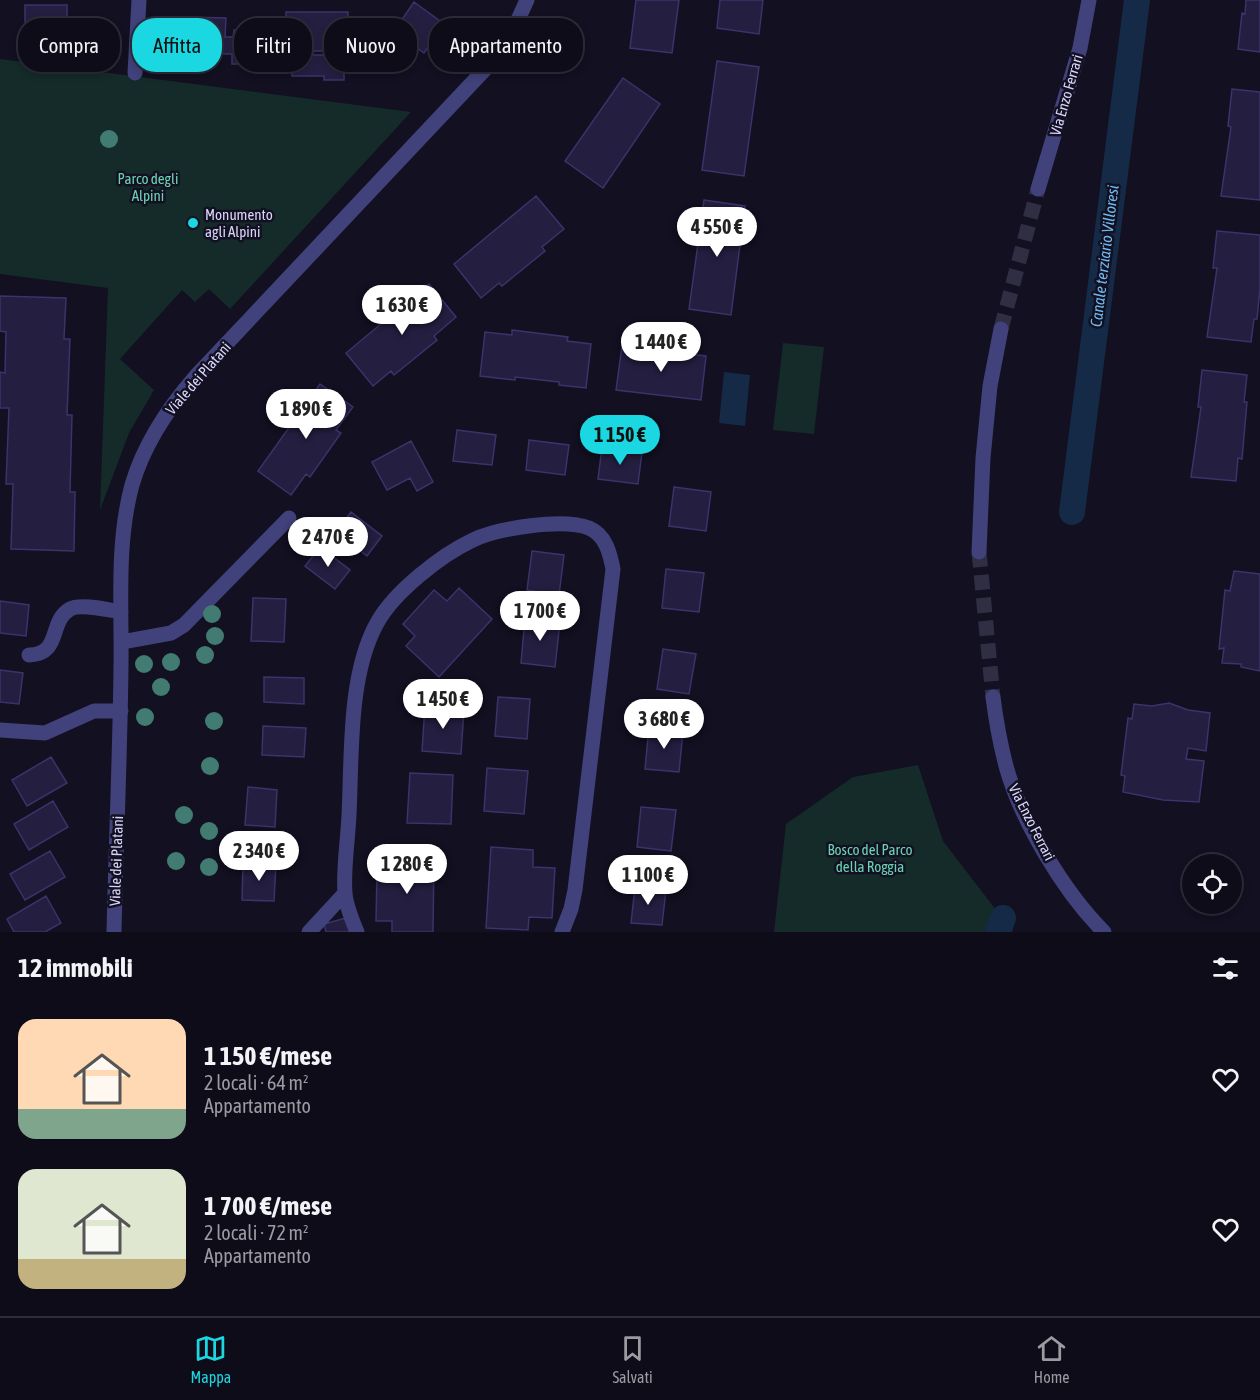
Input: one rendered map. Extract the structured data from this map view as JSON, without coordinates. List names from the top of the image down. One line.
{"streets":{"street":["Via Enzo Ferrari","Viale dei Platani"]},"water":["Canale terziario Villoresi"],"parks":["Parco degli Alpini","Bosco del Parco della Roggia"],"places":["Monumento agli Alpini"],"page":{"chip":["Compra","Affitta","Filtri","Nuovo","Appartamento"],"price":["4 550 €","1 630 €","1 440 €","1 890 €","1 150 €","2 470 €","1 700 €","1 450 €","3 680 €","2 340 €","1 280 €","1 100 €"],"heading":"12 immobili","list":[{"name":"1 150 €/mese","note":"2 locali · 64 m² · Appartamento"},{"name":"1 700 €/mese","note":"2 locali · 72 m² · Appartamento"}],"tabs":["Mappa","Salvati","Home"]}}
